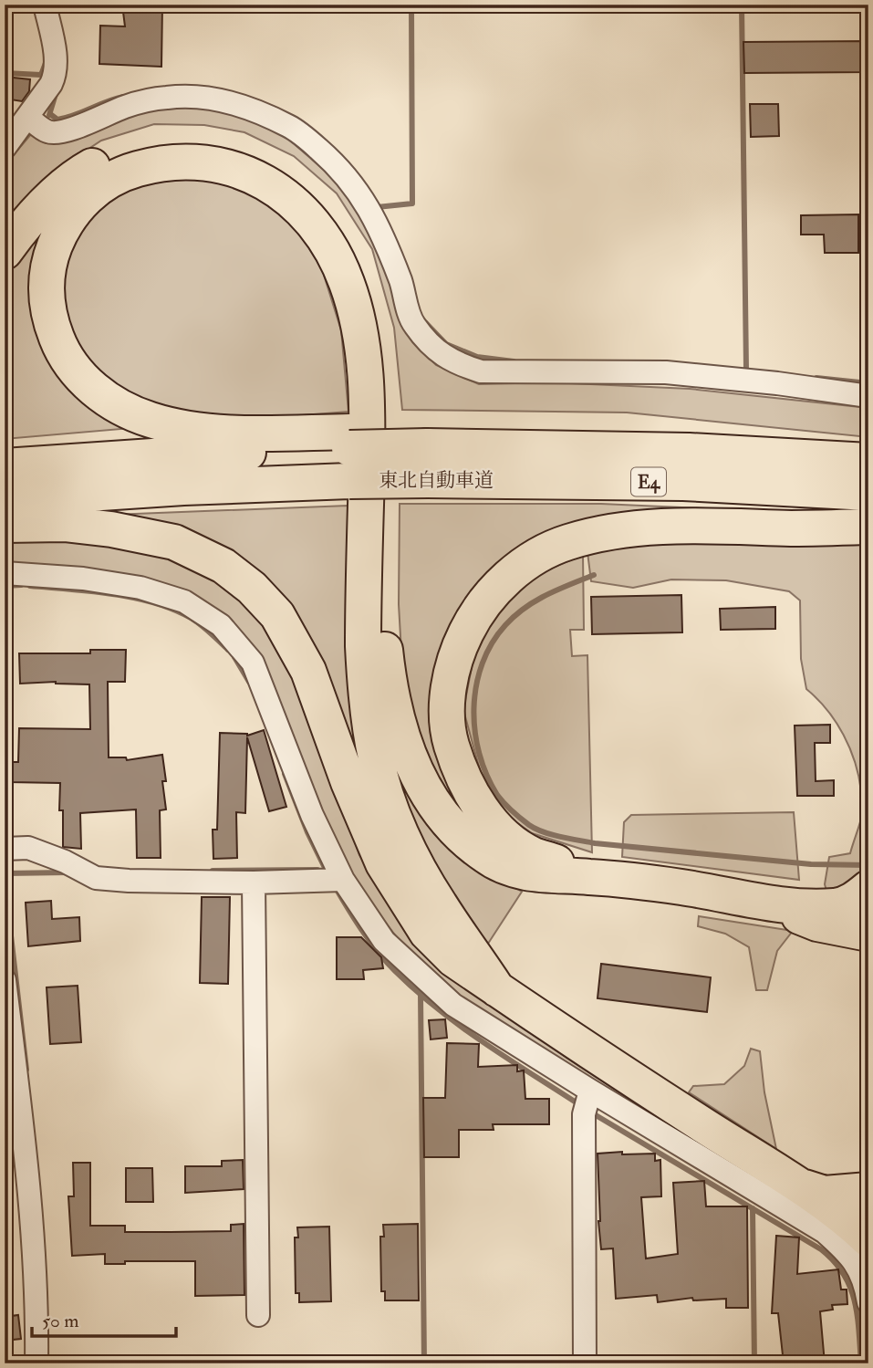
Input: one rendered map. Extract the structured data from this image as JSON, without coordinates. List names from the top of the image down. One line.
{"streets":{"highway":["東北自動車道","E4"]},"scale_bar":"50 m"}
